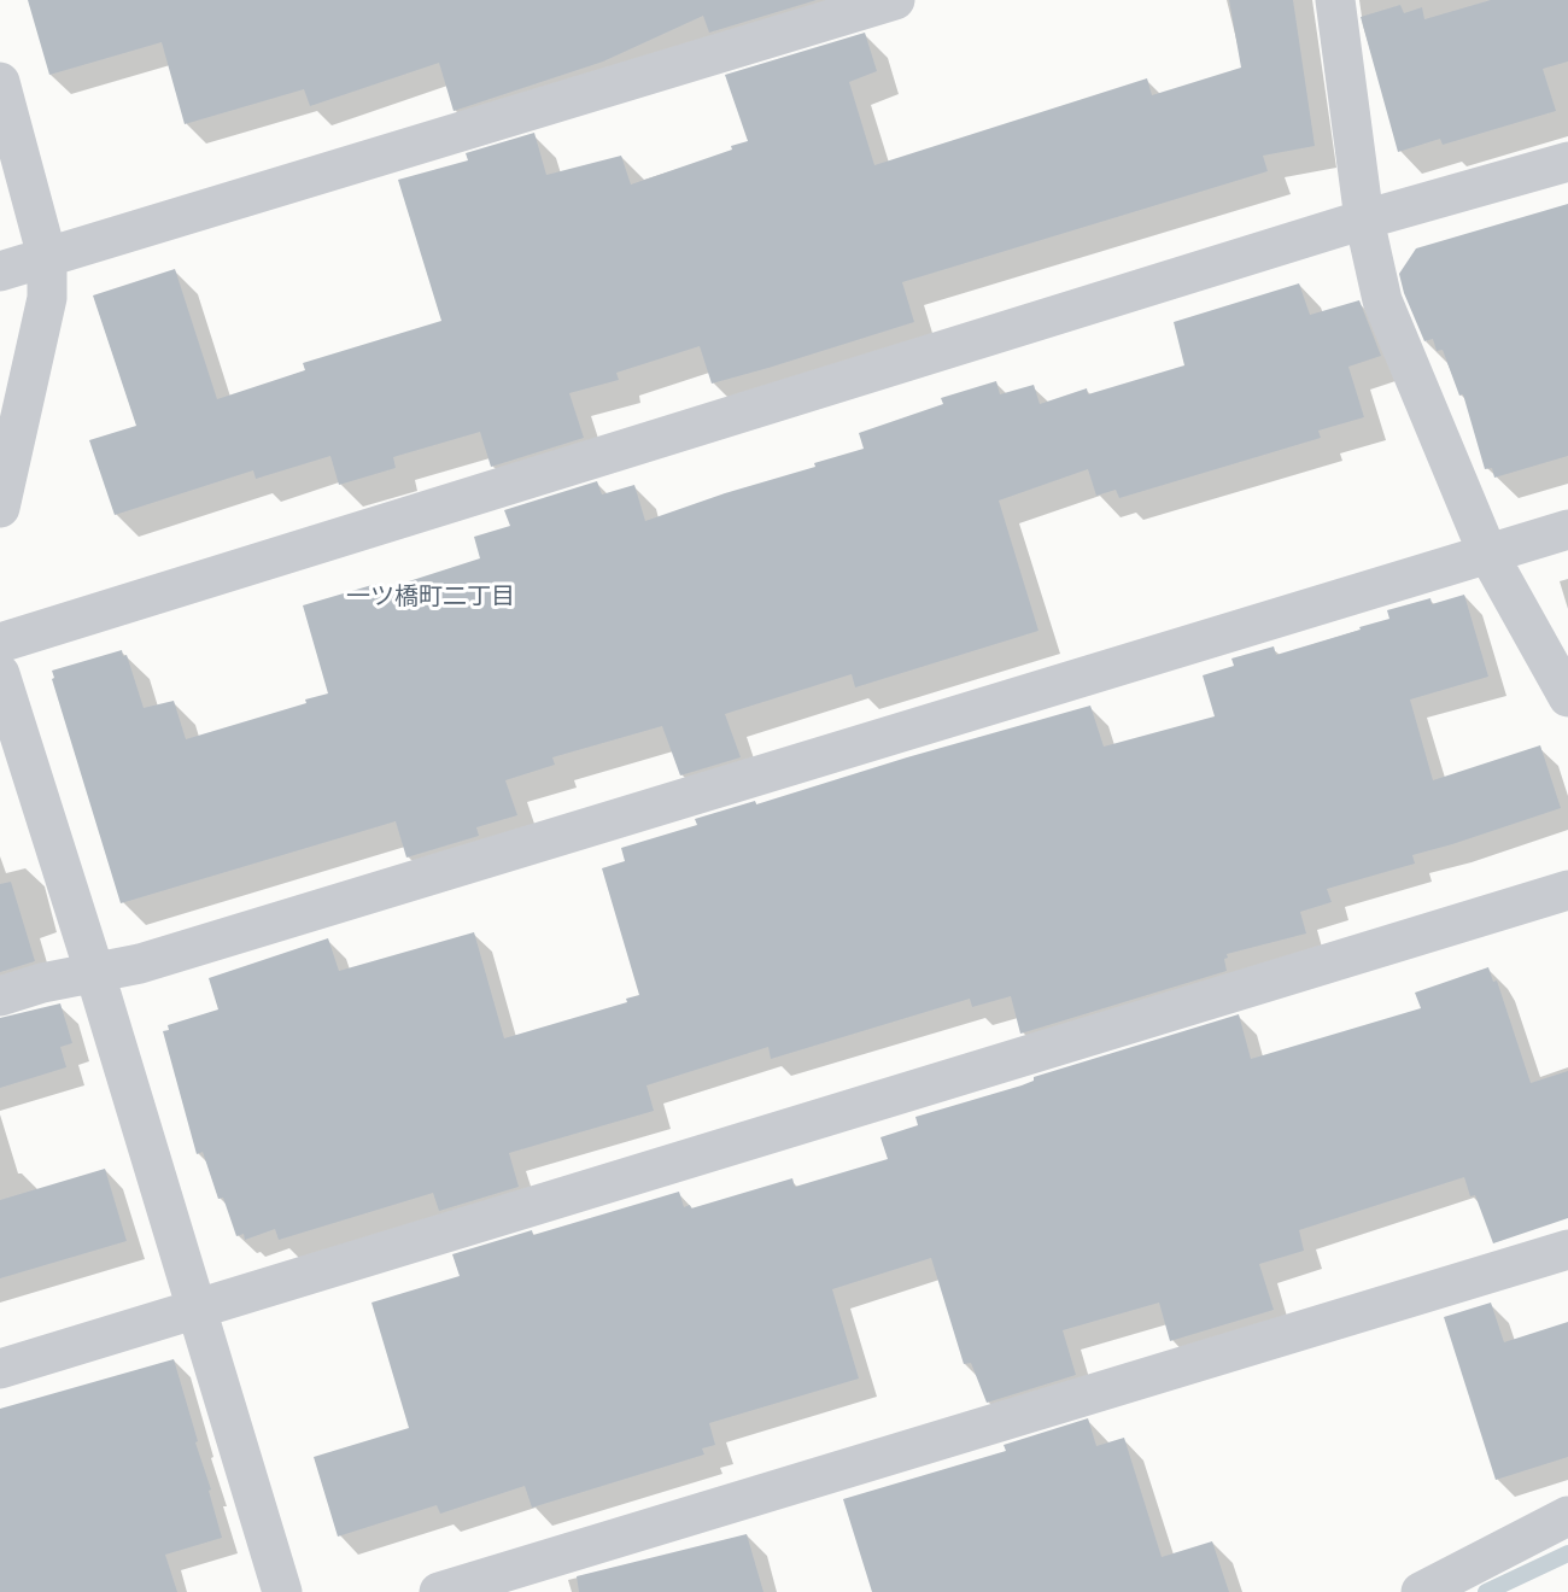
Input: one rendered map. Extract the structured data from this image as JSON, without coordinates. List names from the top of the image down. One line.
{"districts":["一ツ橋町二丁目"]}
